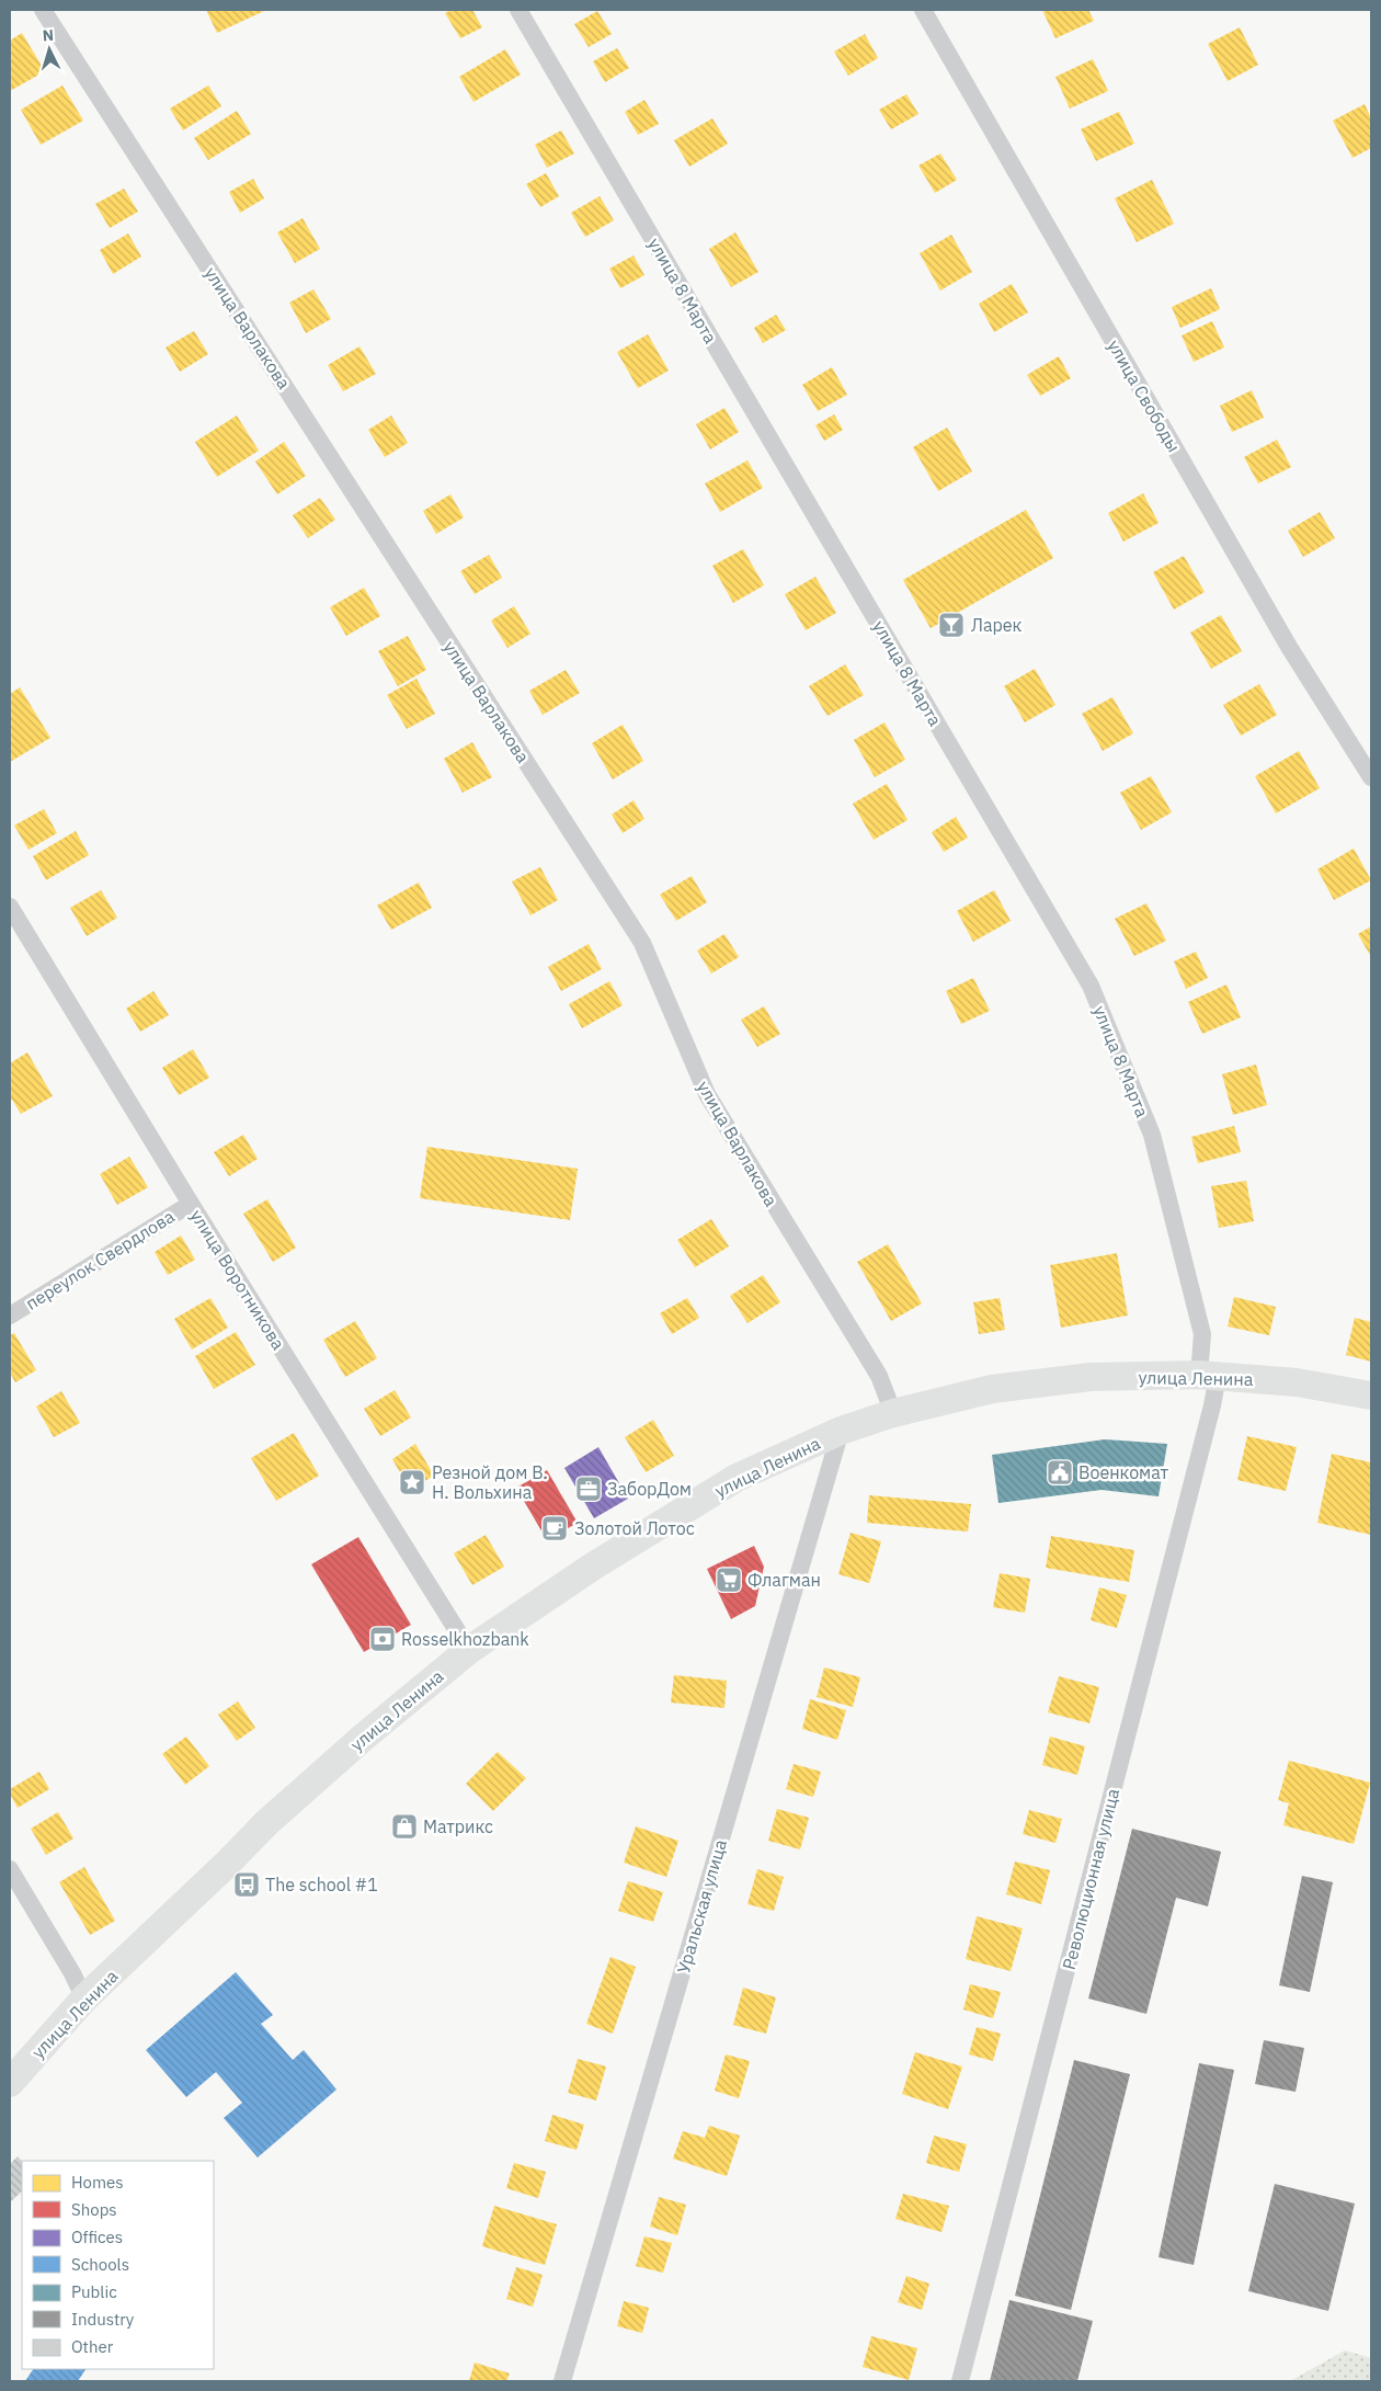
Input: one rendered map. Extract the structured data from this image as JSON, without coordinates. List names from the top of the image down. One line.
{"streets":{"main road":["улица Ленина"],"street":["улица 8 Марта","улица Варлакова","улица Свободы","переулок Свердлова","улица Воротникова","Революционная улица","Уральская улица"]},"crossings":[["улица 8 Марта","улица Ленина"],["улица 8 Марта","Революционная улица"],["улица Варлакова","улица Ленина"],["переулок Свердлова","улица Воротникова"],["улица Воротникова","улица Ленина"],["улица Ленина","Революционная улица"],["улица Ленина","Уральская улица"]],"places":{"bar":["Ларек"],"public building":["Военкомат"],"place":["Резной дом В. Н. Вольхина"],"office":["ЗаборДом"],"cafe":["Золотой Лотос"],"supermarket":["Флагман"],"bank":["Rosselkhozbank"],"shop":["Матрикс"],"bus stop":["The school #1"]},"legend":["Homes","Shops","Offices","Schools","Public","Industry","Other"],"north":"top"}
